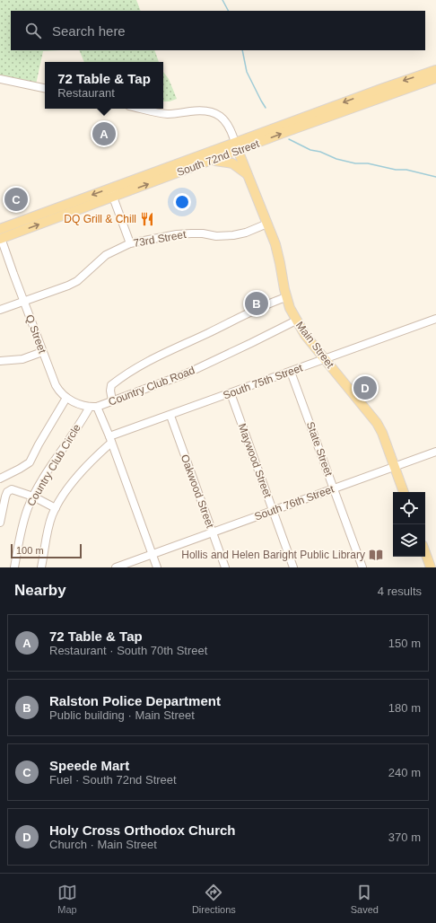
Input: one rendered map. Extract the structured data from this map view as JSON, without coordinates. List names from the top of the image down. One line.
{"streets":{"main road":["South 72nd Street","Main Street"],"street":["73rd Street","Q Street","South 75th Street","Country Club Road","State Street","Maywood Street","Country Club Circle","Oakwood Street","South 76th Street"]},"crossings":[["South 72nd Street","Q Street"],["South 72nd Street","Main Street"],["73rd Street","Q Street"],["73rd Street","Main Street"],["Q Street","Country Club Road"],["Q Street","Country Club Circle"],["Main Street","South 75th Street"],["Main Street","Country Club Road"],["Main Street","South 76th Street"],["South 75th Street","Country Club Road"],["South 75th Street","State Street"],["South 75th Street","Maywood Street"],["South 75th Street","Oakwood Street"],["Country Club Road","South 76th Street"],["State Street","South 76th Street"],["Maywood Street","South 76th Street"],["Oakwood Street","South 76th Street"]],"places":{"restaurant":["DQ Grill & Chill"],"library":["Hollis and Helen Baright Public Library"]},"scale_bar":"100 m","page":{"search":"Search here","popup":["72 Table & Tap","Restaurant"],"pins":["A","C","B","D"],"scale":"100 m","heading":["Nearby","4 results"],"list":[{"mark":"A","name":"72 Table & Tap","note":"Restaurant · South 70th Street","value":"150 m"},{"mark":"B","name":"Ralston Police Department","note":"Public building · Main Street","value":"180 m"},{"mark":"C","name":"Speede Mart","note":"Fuel · South 72nd Street","value":"240 m"},{"mark":"D","name":"Holy Cross Orthodox Church","note":"Church · Main Street","value":"370 m"}],"nav":["Map","Directions","Saved"]}}
